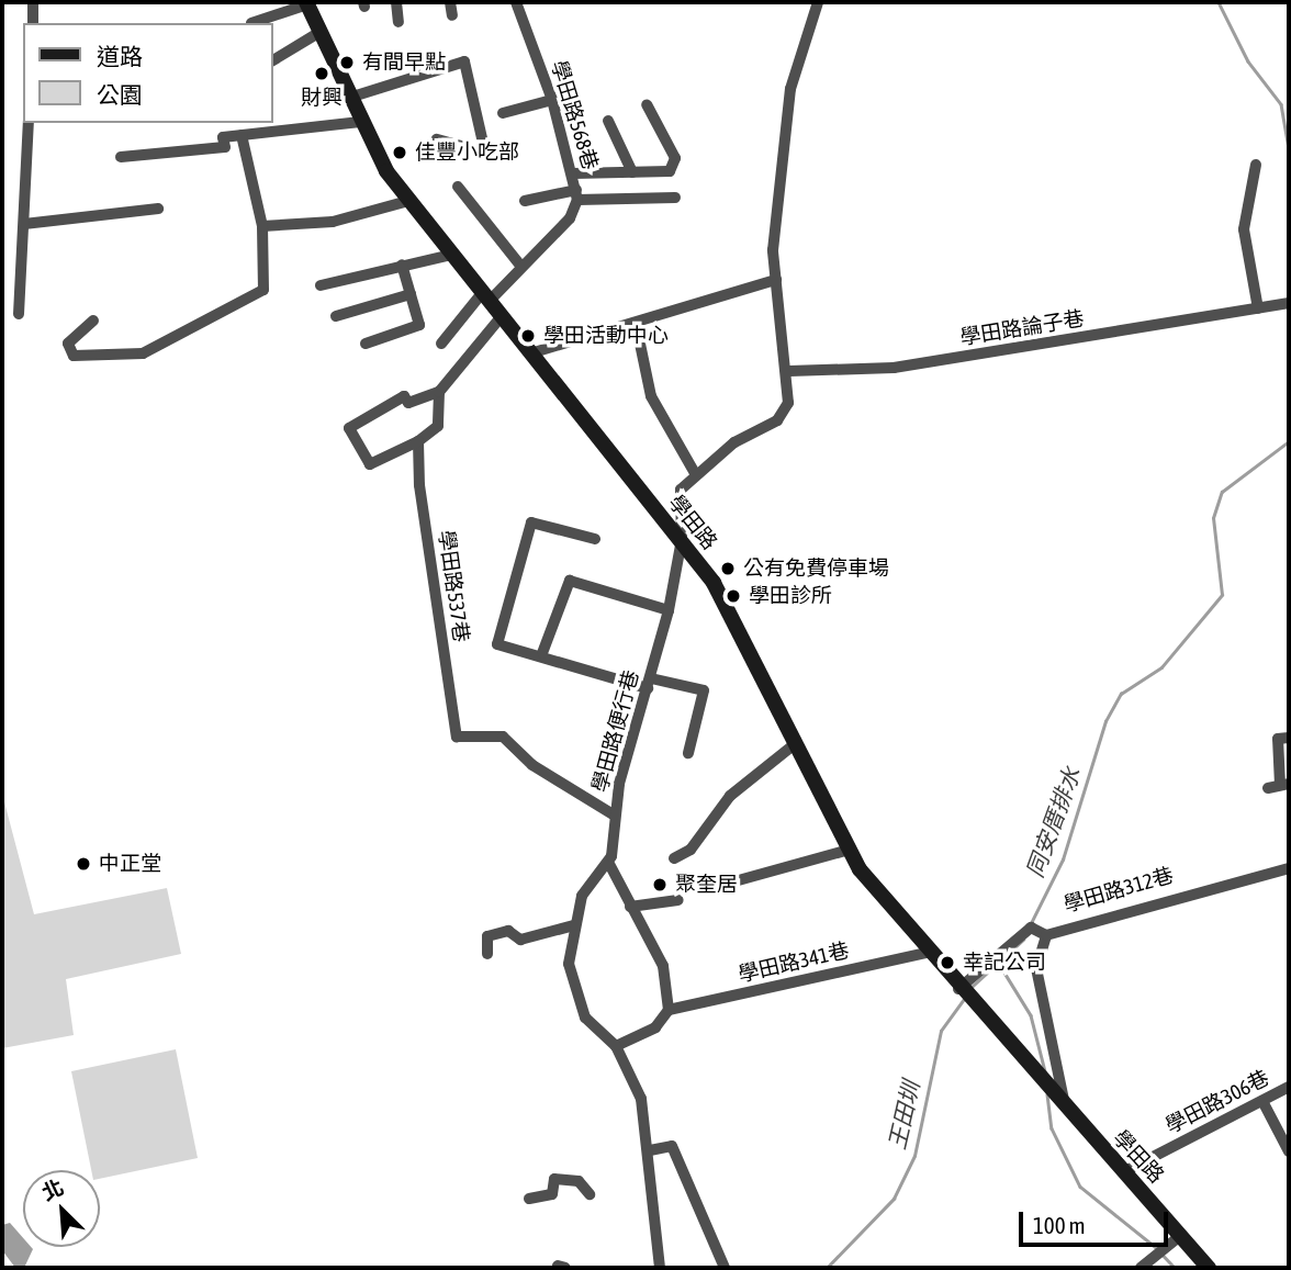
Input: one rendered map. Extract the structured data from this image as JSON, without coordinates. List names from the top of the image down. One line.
{"streets":{"main road":["學田路"],"street":["學田路568巷","學田路論子巷","學田路537巷","學田路便行巷","學田路312巷","學田路341巷","學田路306巷"]},"crossings":[["學田路568巷","學田路"],["學田路","學田路便行巷"],["學田路","學田路312巷"],["學田路","學田路341巷"],["學田路","學田路306巷"],["學田路537巷","學田路便行巷"]],"water":["同安厝排水","王田圳"],"places":["有間早點","財興","佳豐小吃部","學田活動中心","公有免費停車場","學田診所","中正堂","聚奎居","幸記公司"],"legend":["道路","公園"],"scale_bar":"100 m","north":"top left"}
